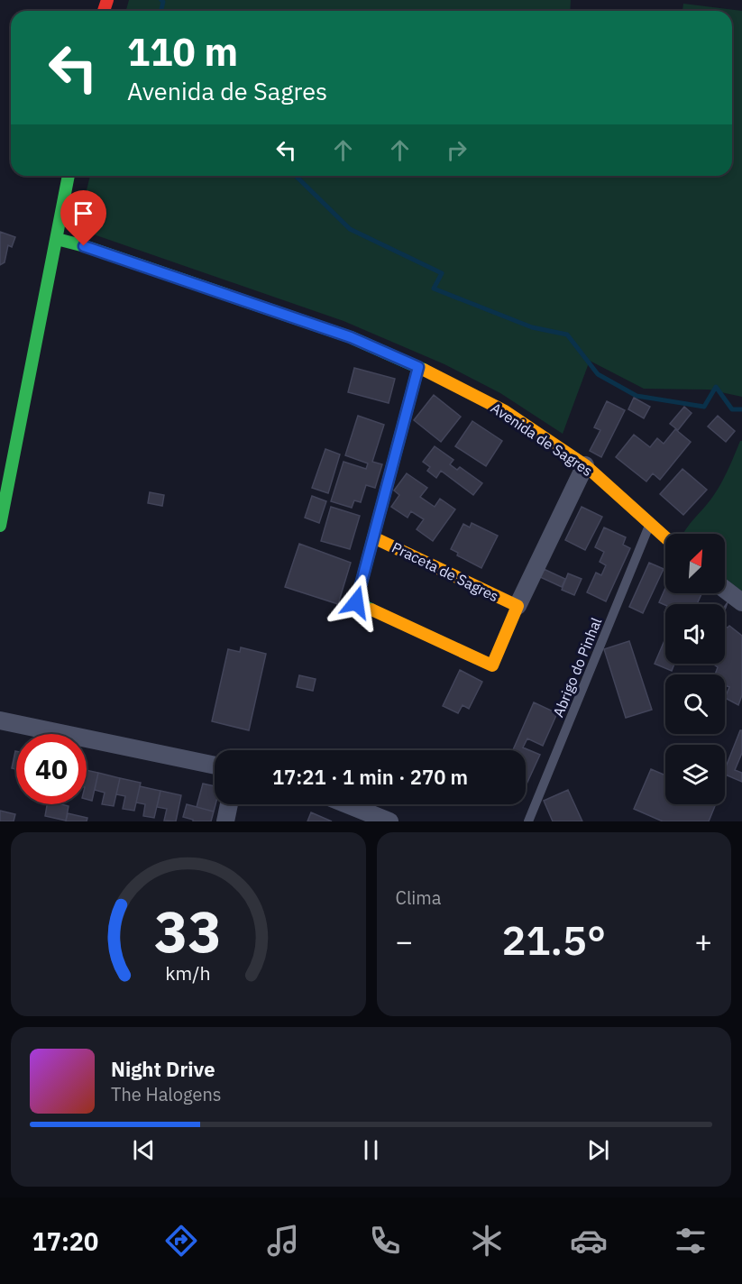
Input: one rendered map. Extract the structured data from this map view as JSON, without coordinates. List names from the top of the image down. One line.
{"streets":{"street":["Avenida de Sagres","Praceta de Sagres"],"lane":["Abrigo do Pinhal"]},"crossings":[["Avenida de Sagres","Praceta de Sagres"],["Avenida de Sagres","Abrigo do Pinhal"]],"north":"top right","page":{"turn":["110 m","Avenida de Sagres"],"limit":"40","trip":"17:21 · 1 min · 270 m","tile":"Clima","heat":["−","21.5°","+"],"song":["Night Drive","The Halogens"],"tabs":"17:20","gauge":["33","km/h"]}}
